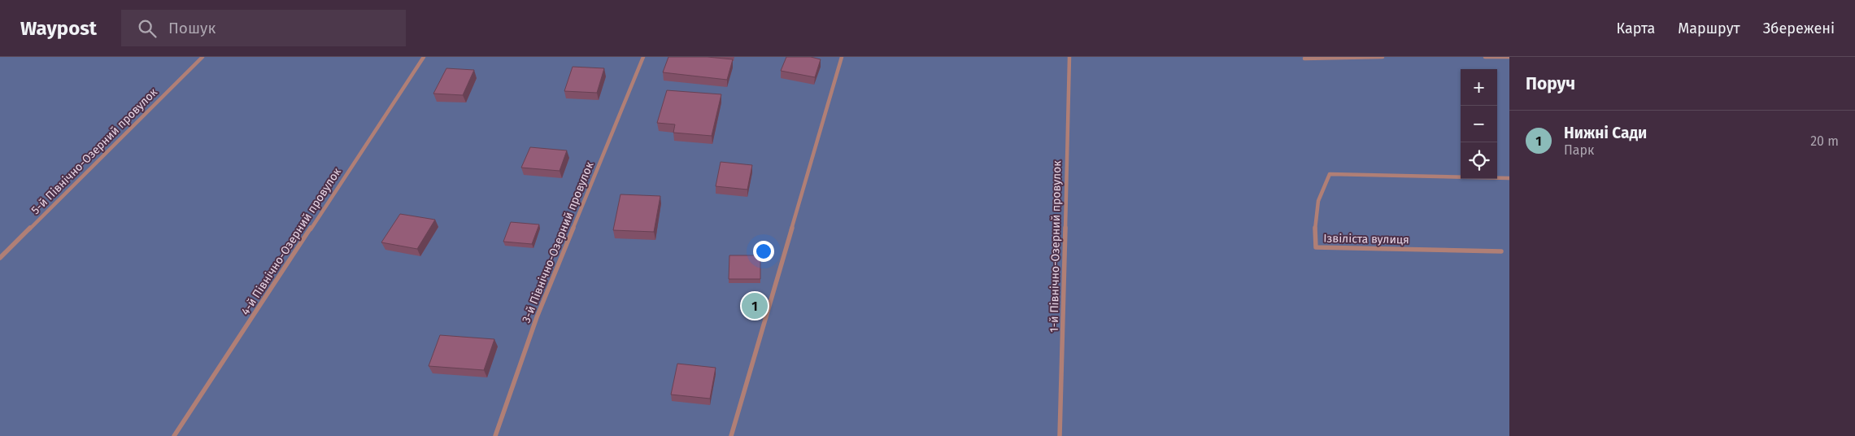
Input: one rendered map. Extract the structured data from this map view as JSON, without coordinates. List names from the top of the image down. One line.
{"streets":{"street":["5-й Північно-Озерний провулок","Ізвіліста вулиця","4-й Північно-Озерний провулок","3-й Північно-Озерний провулок","1-й Північно-Озерний провулок"]},"page":{"header":"Waypost","search":"Пошук","nav":["Карта","Маршрут","Збережені"],"heading":"Поруч","map_buttons":["+","−"],"list":[{"mark":"1","name":"Нижні Сади","note":"Парк","value":"20 m"}],"pins":"1"}}
